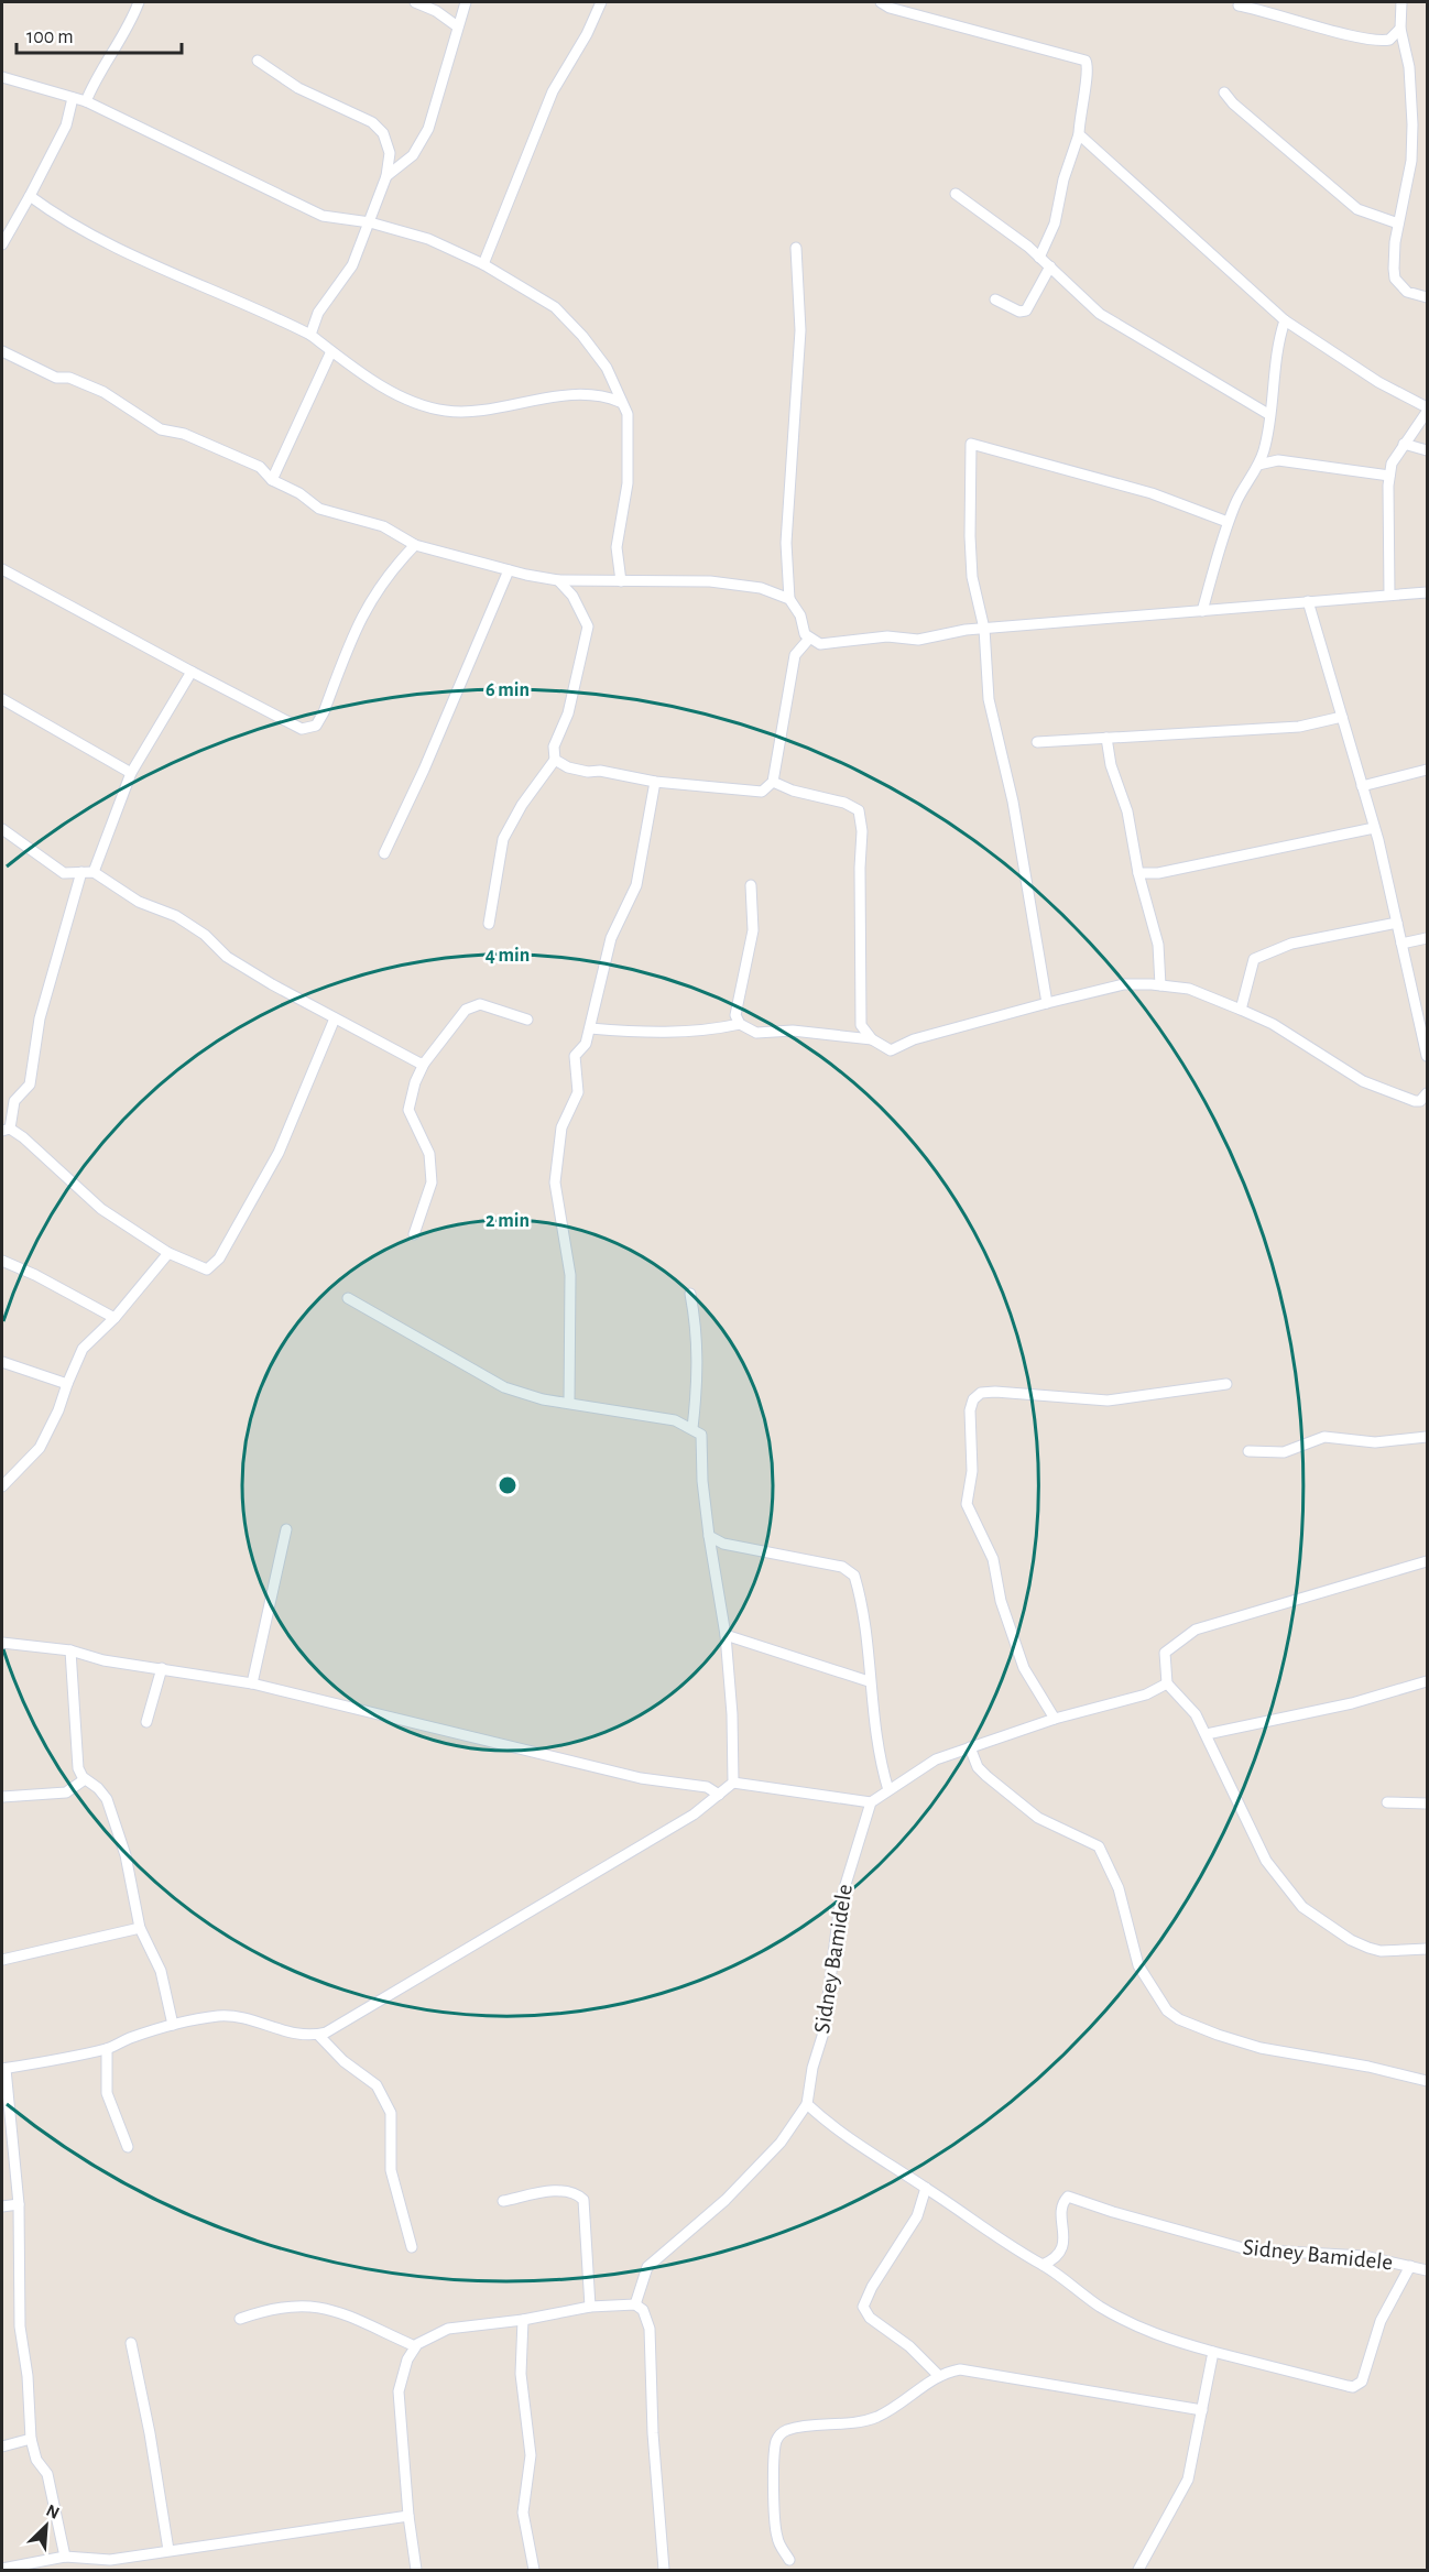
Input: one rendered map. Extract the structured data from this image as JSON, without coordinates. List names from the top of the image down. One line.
{"streets":{"street":["Sidney Bamidele"]},"scale_bar":"100 m","north":"top right","rings":["6 min","4 min","2 min"]}
